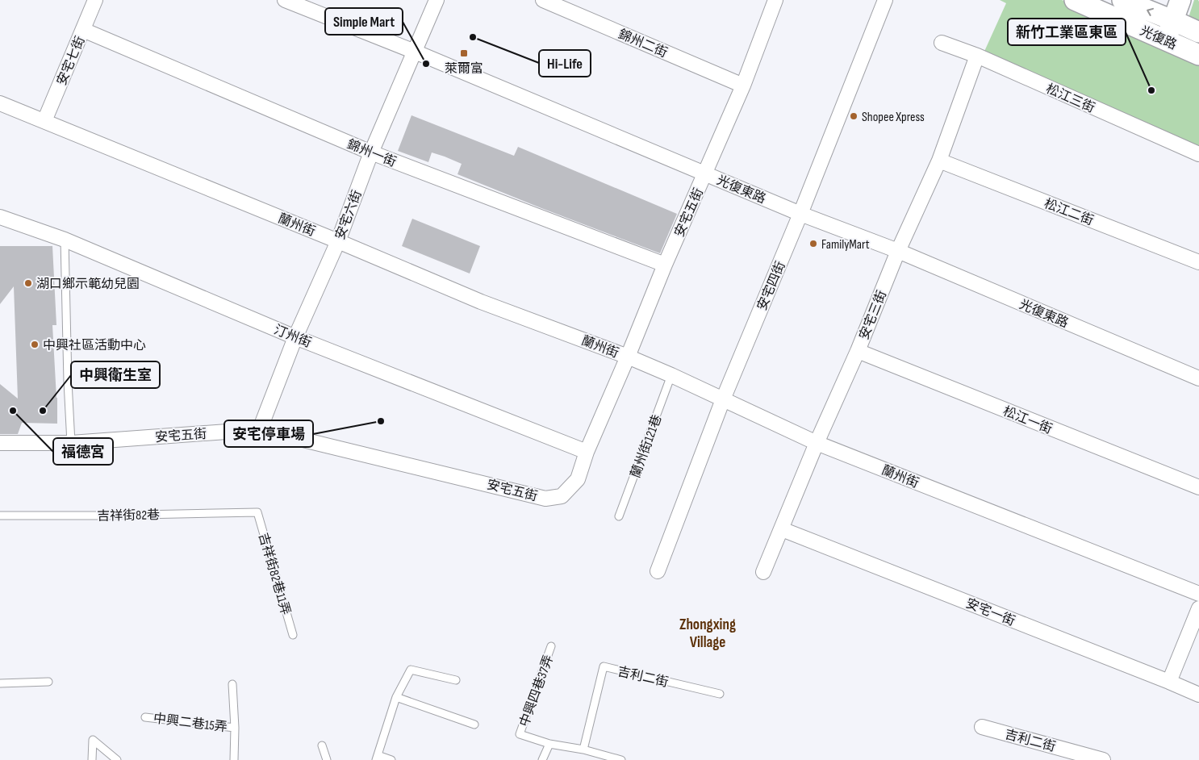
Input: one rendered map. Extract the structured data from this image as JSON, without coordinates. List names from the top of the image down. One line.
{"streets":{"street":["光復路","錦州二街","安宅七街","松江三街","錦州一街","光復東路","松江二街","安宅五街","安宅六街","蘭州街","安宅四街","安宅三街","汀州街","松江一街","安宅一街","吉利二街"],"lane":["蘭州街121巷","吉祥街82巷","吉祥街82巷11弄","中興四巷37弄","中興二巷15弄"]},"crossings":[["錦州二街","安宅五街"],["安宅七街","錦州一街"],["安宅七街","蘭州街"],["松江三街","安宅三街"],["錦州一街","安宅五街"],["錦州一街","安宅六街"],["光復東路","安宅五街"],["光復東路","安宅六街"],["光復東路","安宅四街"],["光復東路","安宅三街"],["松江二街","安宅三街"],["安宅五街","安宅六街"],["安宅五街","蘭州街"],["安宅五街","汀州街"],["安宅六街","蘭州街"],["安宅六街","汀州街"],["蘭州街","安宅四街"],["蘭州街","安宅三街"],["蘭州街","蘭州街121巷"],["安宅三街","松江一街"],["安宅三街","安宅一街"],["吉祥街82巷","吉祥街82巷11弄"]],"districts":["Zhongxing Village"],"places":{"other":["Hi-Life","Simple Mart","新竹工業區東區","Shopee Xpress","FamilyMart","湖口鄉示範幼兒園","中興社區活動中心","福德宮","中興衛生室","安宅停車場"],"transit":["萊爾富"]}}
